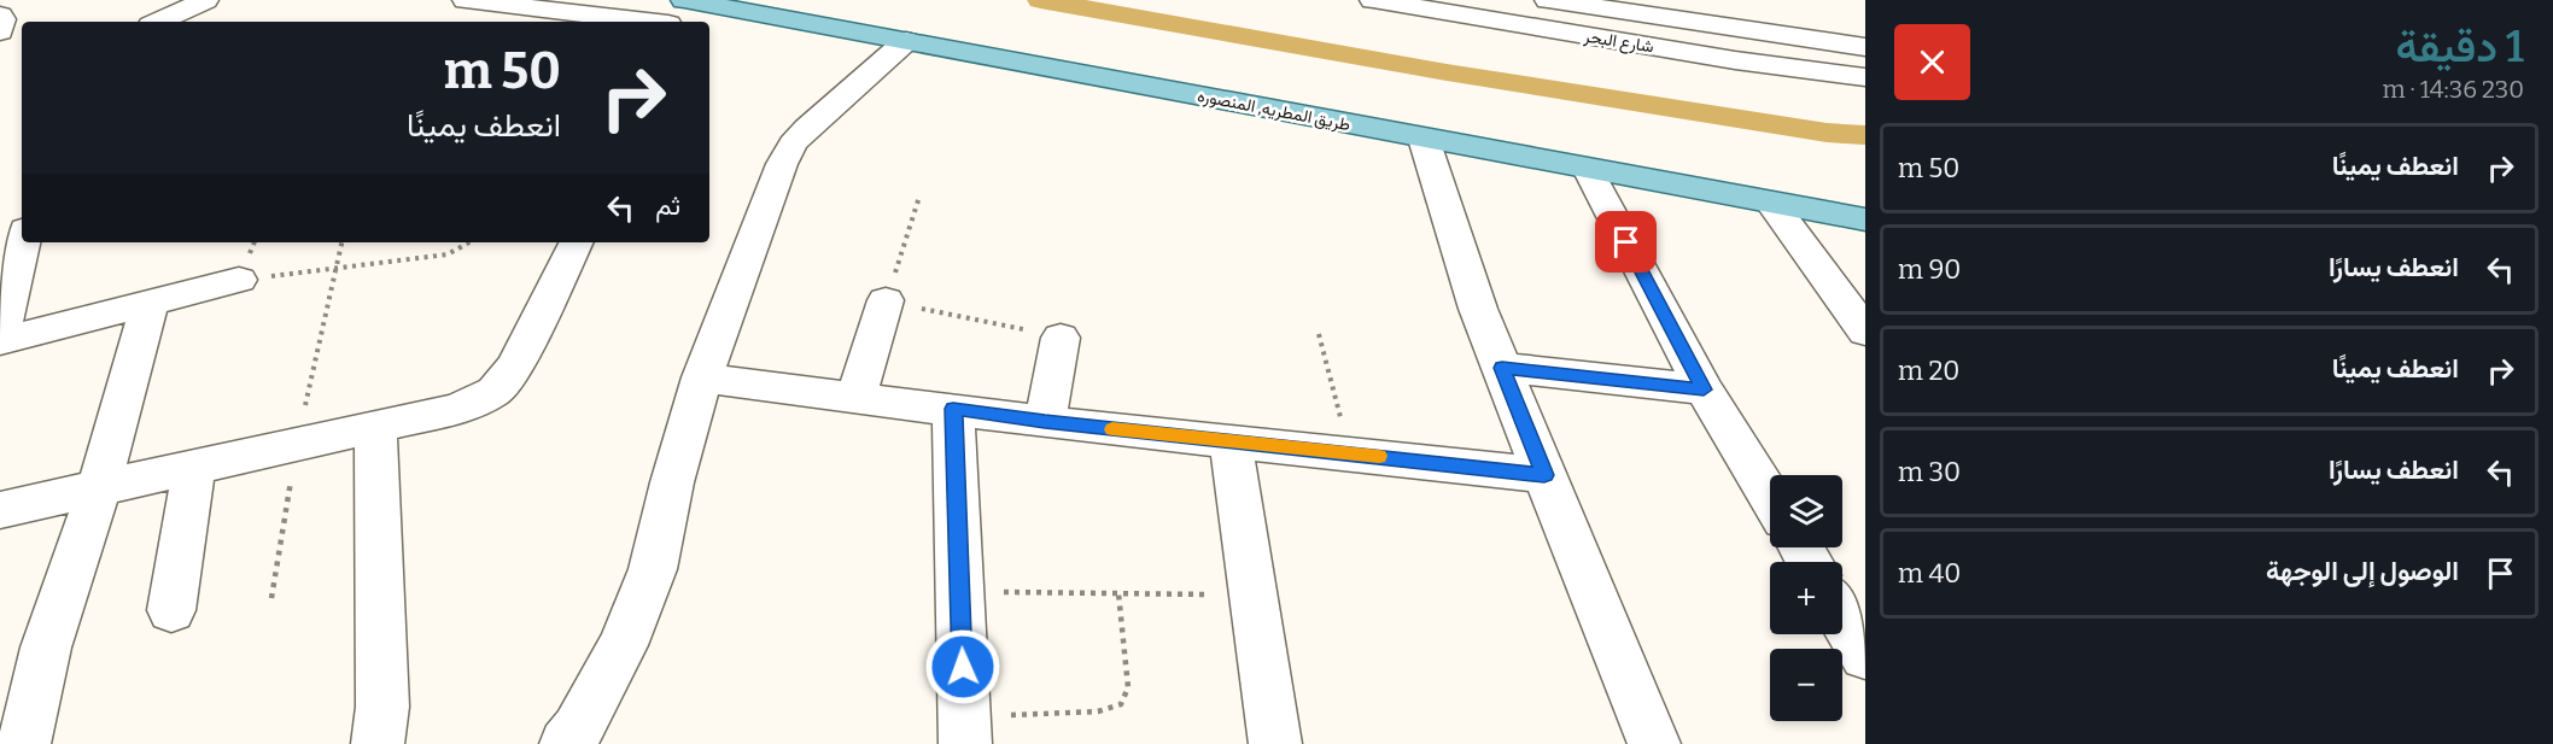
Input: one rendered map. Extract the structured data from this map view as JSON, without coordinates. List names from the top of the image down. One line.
{"streets":{"main road":["طريق المطريه, المنصوره"],"street":["شارع البحر"]},"page":{"heading":["1 دقيقة","230 m · 14:36"],"turn":["50 m","انعطف يمينًا"],"list":[{"name":"انعطف يمينًا","value":"50 m"},{"name":"انعطف يسارًا","value":"90 m"},{"name":"انعطف يمينًا","value":"20 m"},{"name":"انعطف يسارًا","value":"30 m"},{"name":"الوصول إلى الوجهة","value":"40 m"}],"then":"ثم","map_buttons":["+","−"]}}
